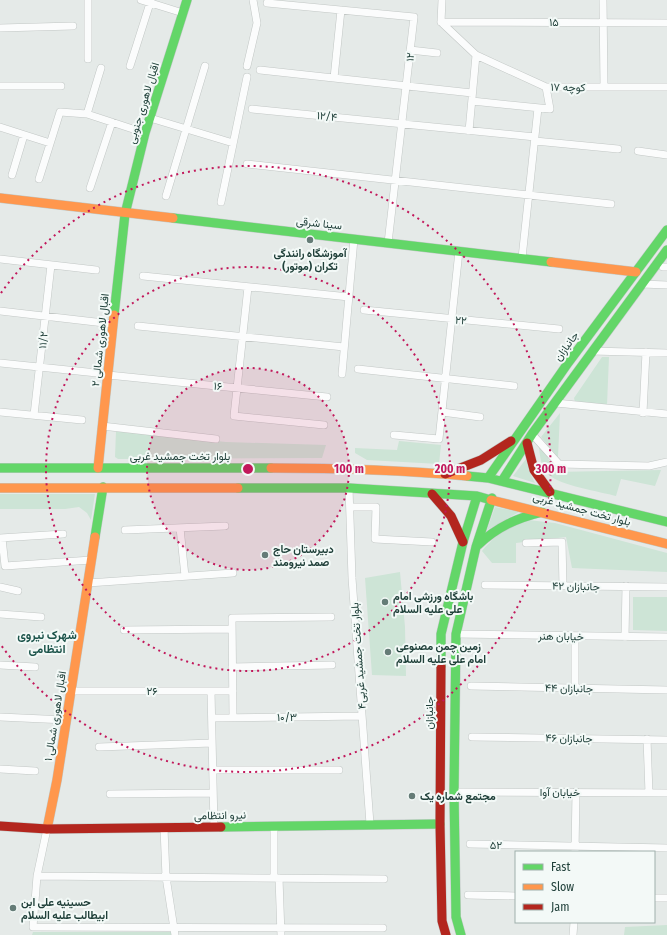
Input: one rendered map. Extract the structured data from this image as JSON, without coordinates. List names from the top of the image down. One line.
{"streets":{"main road":["اقبال لاهوری جنوبی","سینا شرقی","اقبال لاهوری شمالی ۲","جانبازان","بلوار تخت جمشید غربی","اقبال لاهوری شمالی ۱","نیرو انتظامی"],"street":["۱۵","۱۲","کوچه ۱۷","۱۲/۴","۲۲","۱۱/۲","۱۶","۴۲ جانبازان","خیابان هنر","بلوار تخت جمشید غربی۴","۴۴ جانبازان","۲۶","۱۰/۳","۴۶ جانبازان","خیابان آوا","۵۲"]},"crossings":[["۱۵","کوچه ۱۷"],["۱۲","۱۲/۴"],["۱۲","سینا شرقی"],["اقبال لاهوری جنوبی","سینا شرقی"],["اقبال لاهوری جنوبی","اقبال لاهوری شمالی ۲"],["سینا شرقی","اقبال لاهوری شمالی ۲"],["سینا شرقی","جانبازان"],["اقبال لاهوری شمالی ۲","۱۶"],["اقبال لاهوری شمالی ۲","بلوار تخت جمشید غربی"],["جانبازان","بلوار تخت جمشید غربی"],["جانبازان","نیرو انتظامی"],["بلوار تخت جمشید غربی۴","۱۰/۳"],["بلوار تخت جمشید غربی۴","نیرو انتظامی"],["۲۶","اقبال لاهوری شمالی ۱"],["اقبال لاهوری شمالی ۱","نیرو انتظامی"]],"districts":["شهرک نیروی انتظامی"],"places":["آموزشگاه رانندگی تکران (موتور)","دبیرستان حاج صمد نیرومند","باشگاه ورزشی امام علی علیه السلام","زمین چمن مصنوعی امام علی علیه السلام","مجتمع شماره یک","حسینیه علی ابن ابیطالب علیه السلام"],"legend":["Fast","Slow","Jam"],"rings":["100 m","200 m","300 m"]}
